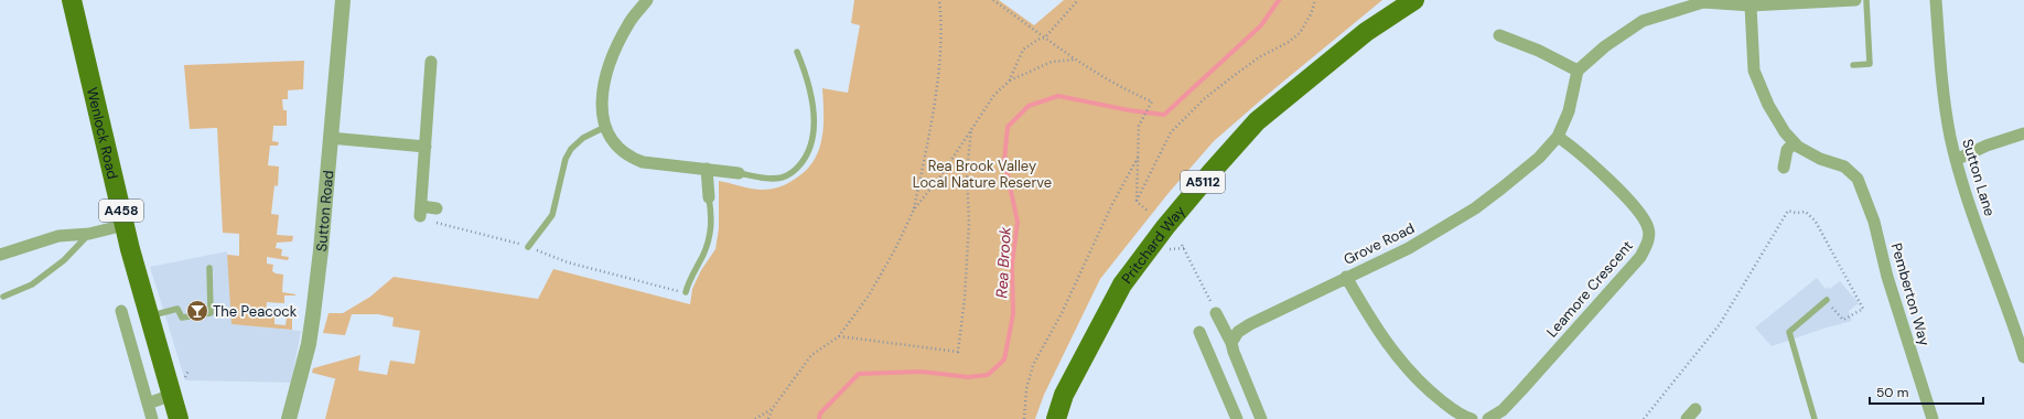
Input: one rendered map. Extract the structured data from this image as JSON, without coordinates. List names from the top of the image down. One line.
{"streets":{"main road":["Wenlock Road","A5112","A458","Pritchard Way"],"street":["Sutton Lane","Sutton Road","Grove Road","Leamore Crescent","Pemberton Way"]},"crossings":[["Grove Road","Leamore Crescent"]],"water":["Rea Brook"],"parks":["Rea Brook Valley Local Nature Reserve"],"places":{"bar":["The Peacock"]},"scale_bar":"50 m"}
